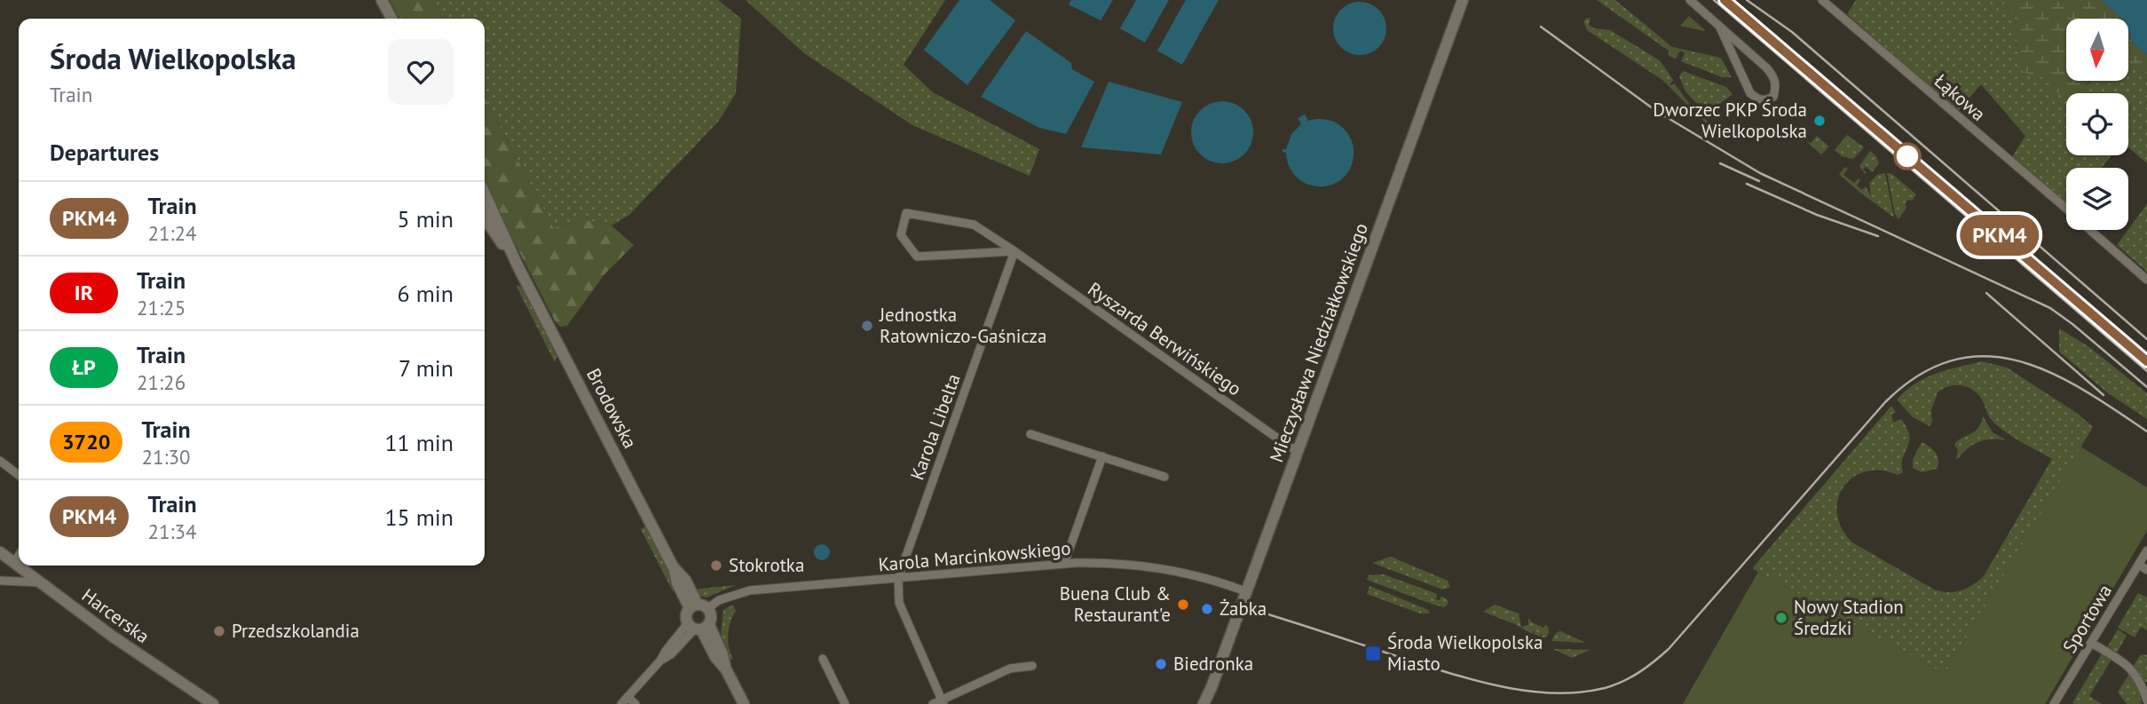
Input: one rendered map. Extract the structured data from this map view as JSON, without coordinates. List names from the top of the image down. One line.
{"streets":{"street":["Łąkowa","Ryszarda Berwińskiego","Mieczysława Niedziałkowskiego","Brodowska","Karola Libelta","Karola Marcinkowskiego","Harcerska","Sportowa"]},"crossings":[["Ryszarda Berwińskiego","Mieczysława Niedziałkowskiego"],["Ryszarda Berwińskiego","Karola Libelta"],["Mieczysława Niedziałkowskiego","Karola Marcinkowskiego"],["Brodowska","Karola Marcinkowskiego"],["Karola Libelta","Karola Marcinkowskiego"]],"places":{"other":["Dworzec PKP Środa Wielkopolska","Jednostka Ratowniczo-Gaśnicza","Stokrotka","Buena Club & Restaurant'e","Żabka","Nowy Stadion Średzki","Przedszkolandia","Biedronka"],"transit":["Środa Wielkopolska Miasto"]},"north":"bottom","page":{"on_map":"PKM4","heading":[["Środa Wielkopolska","Train"],"Departures"],"list":[{"mark":"PKM4","name":"Train","note":"21:24","value":"5 min"},{"mark":"IR","name":"Train","note":"21:25","value":"6 min"},{"mark":"ŁP","name":"Train","note":"21:26","value":"7 min"},{"mark":"3720","name":"Train","note":"21:30","value":"11 min"},{"mark":"PKM4","name":"Train","note":"21:34","value":"15 min"}]}}
